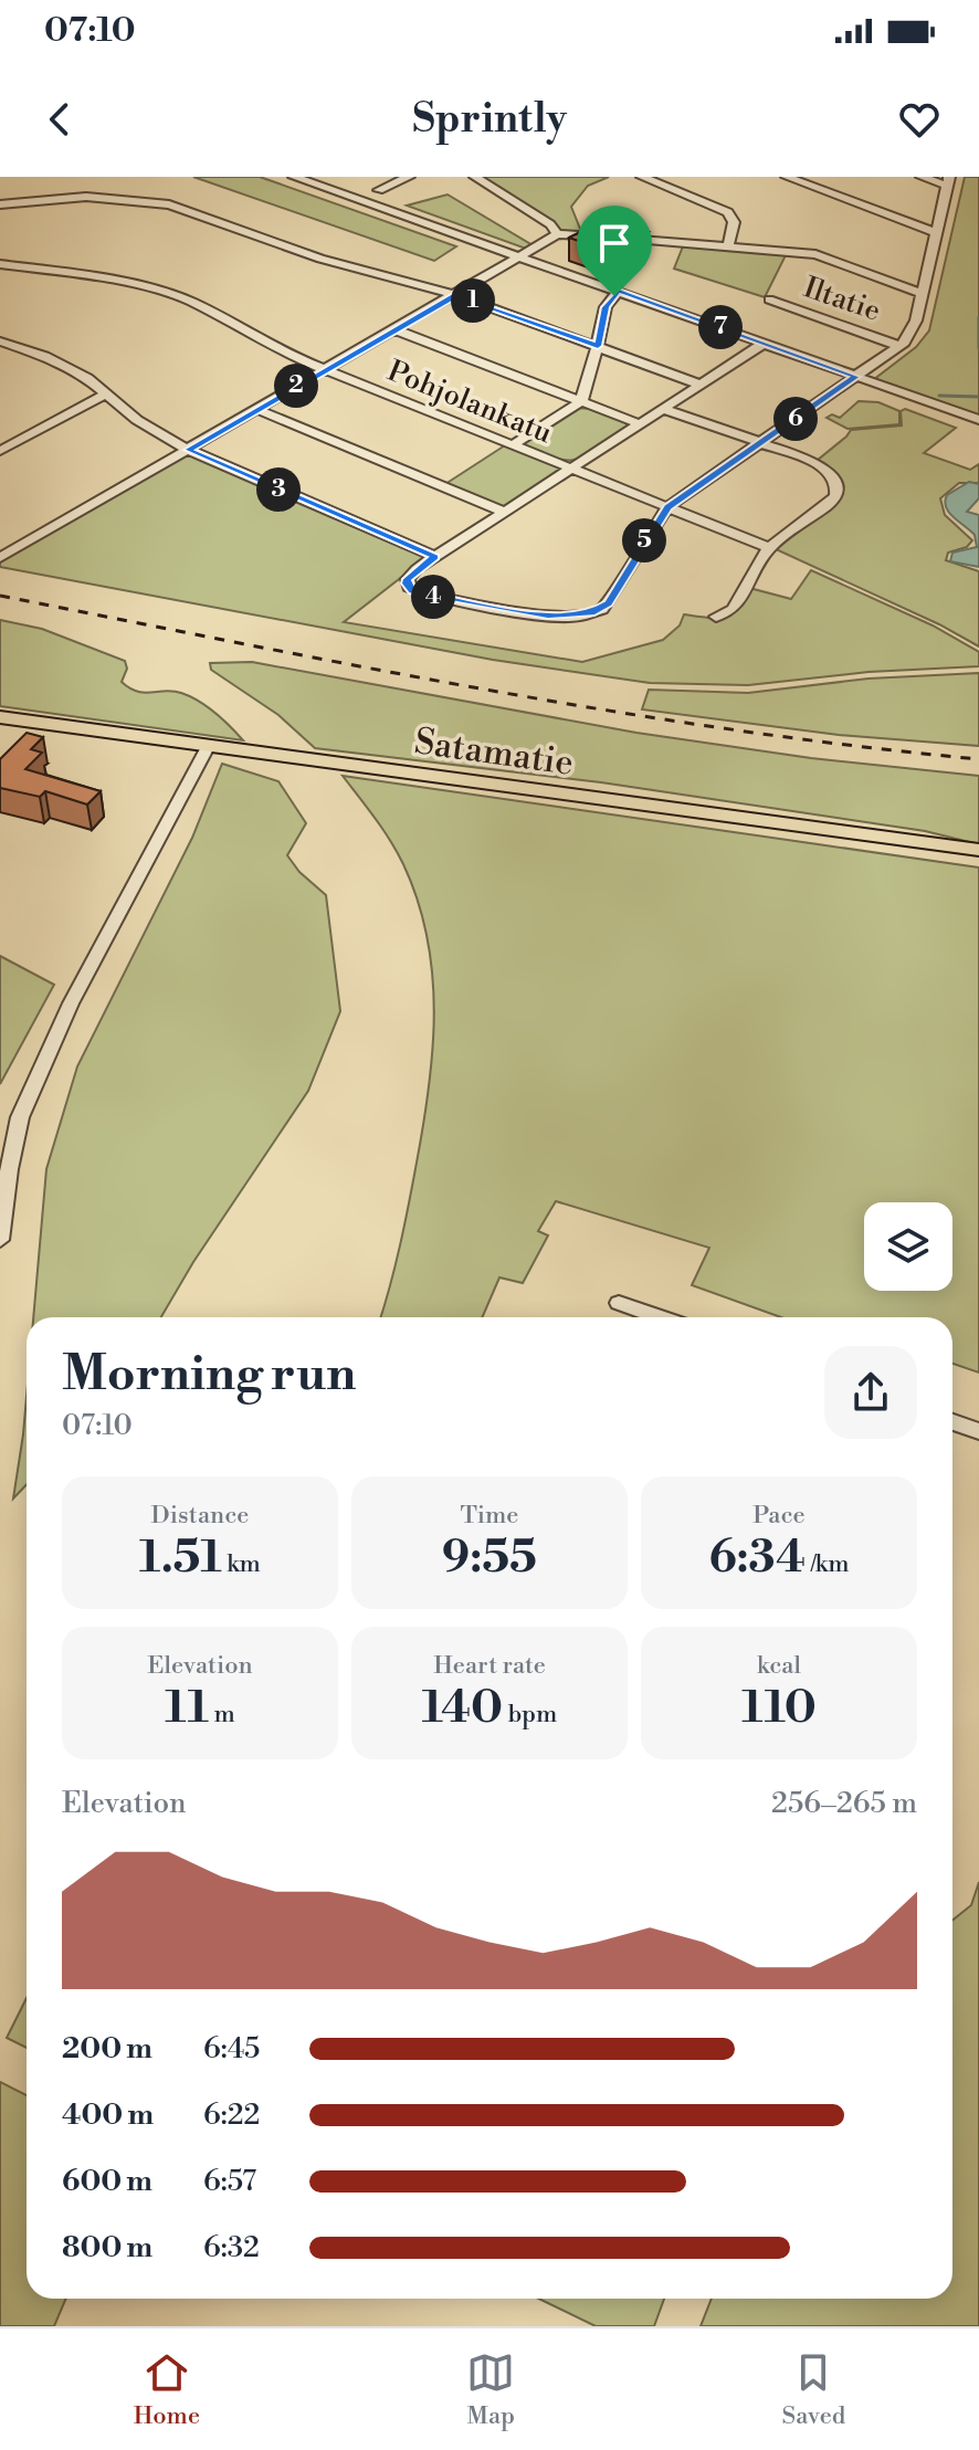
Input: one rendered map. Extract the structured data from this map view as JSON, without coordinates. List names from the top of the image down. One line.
{"streets":{"main road":["Satamatie"],"street":["Iltatie","Pohjolankatu"]},"page":{"status":"07:10","header":"Sprintly","pins":["1","7","2","6","3","5","4"],"heading":["Morning run","07:10"],"stats":[["Distance","1.51 km"],["Time","9:55"],["Pace","6:34 /km"],["Elevation","11 m"],["Heart rate","140 bpm"],["kcal","110"]],"chart":["Elevation","256–265 m"],"list":[{"name":"200 m","note":"6:45"},{"name":"400 m","note":"6:22"},{"name":"600 m","note":"6:57"},{"name":"800 m","note":"6:32"}],"tabs":["Home","Map","Saved"]}}
